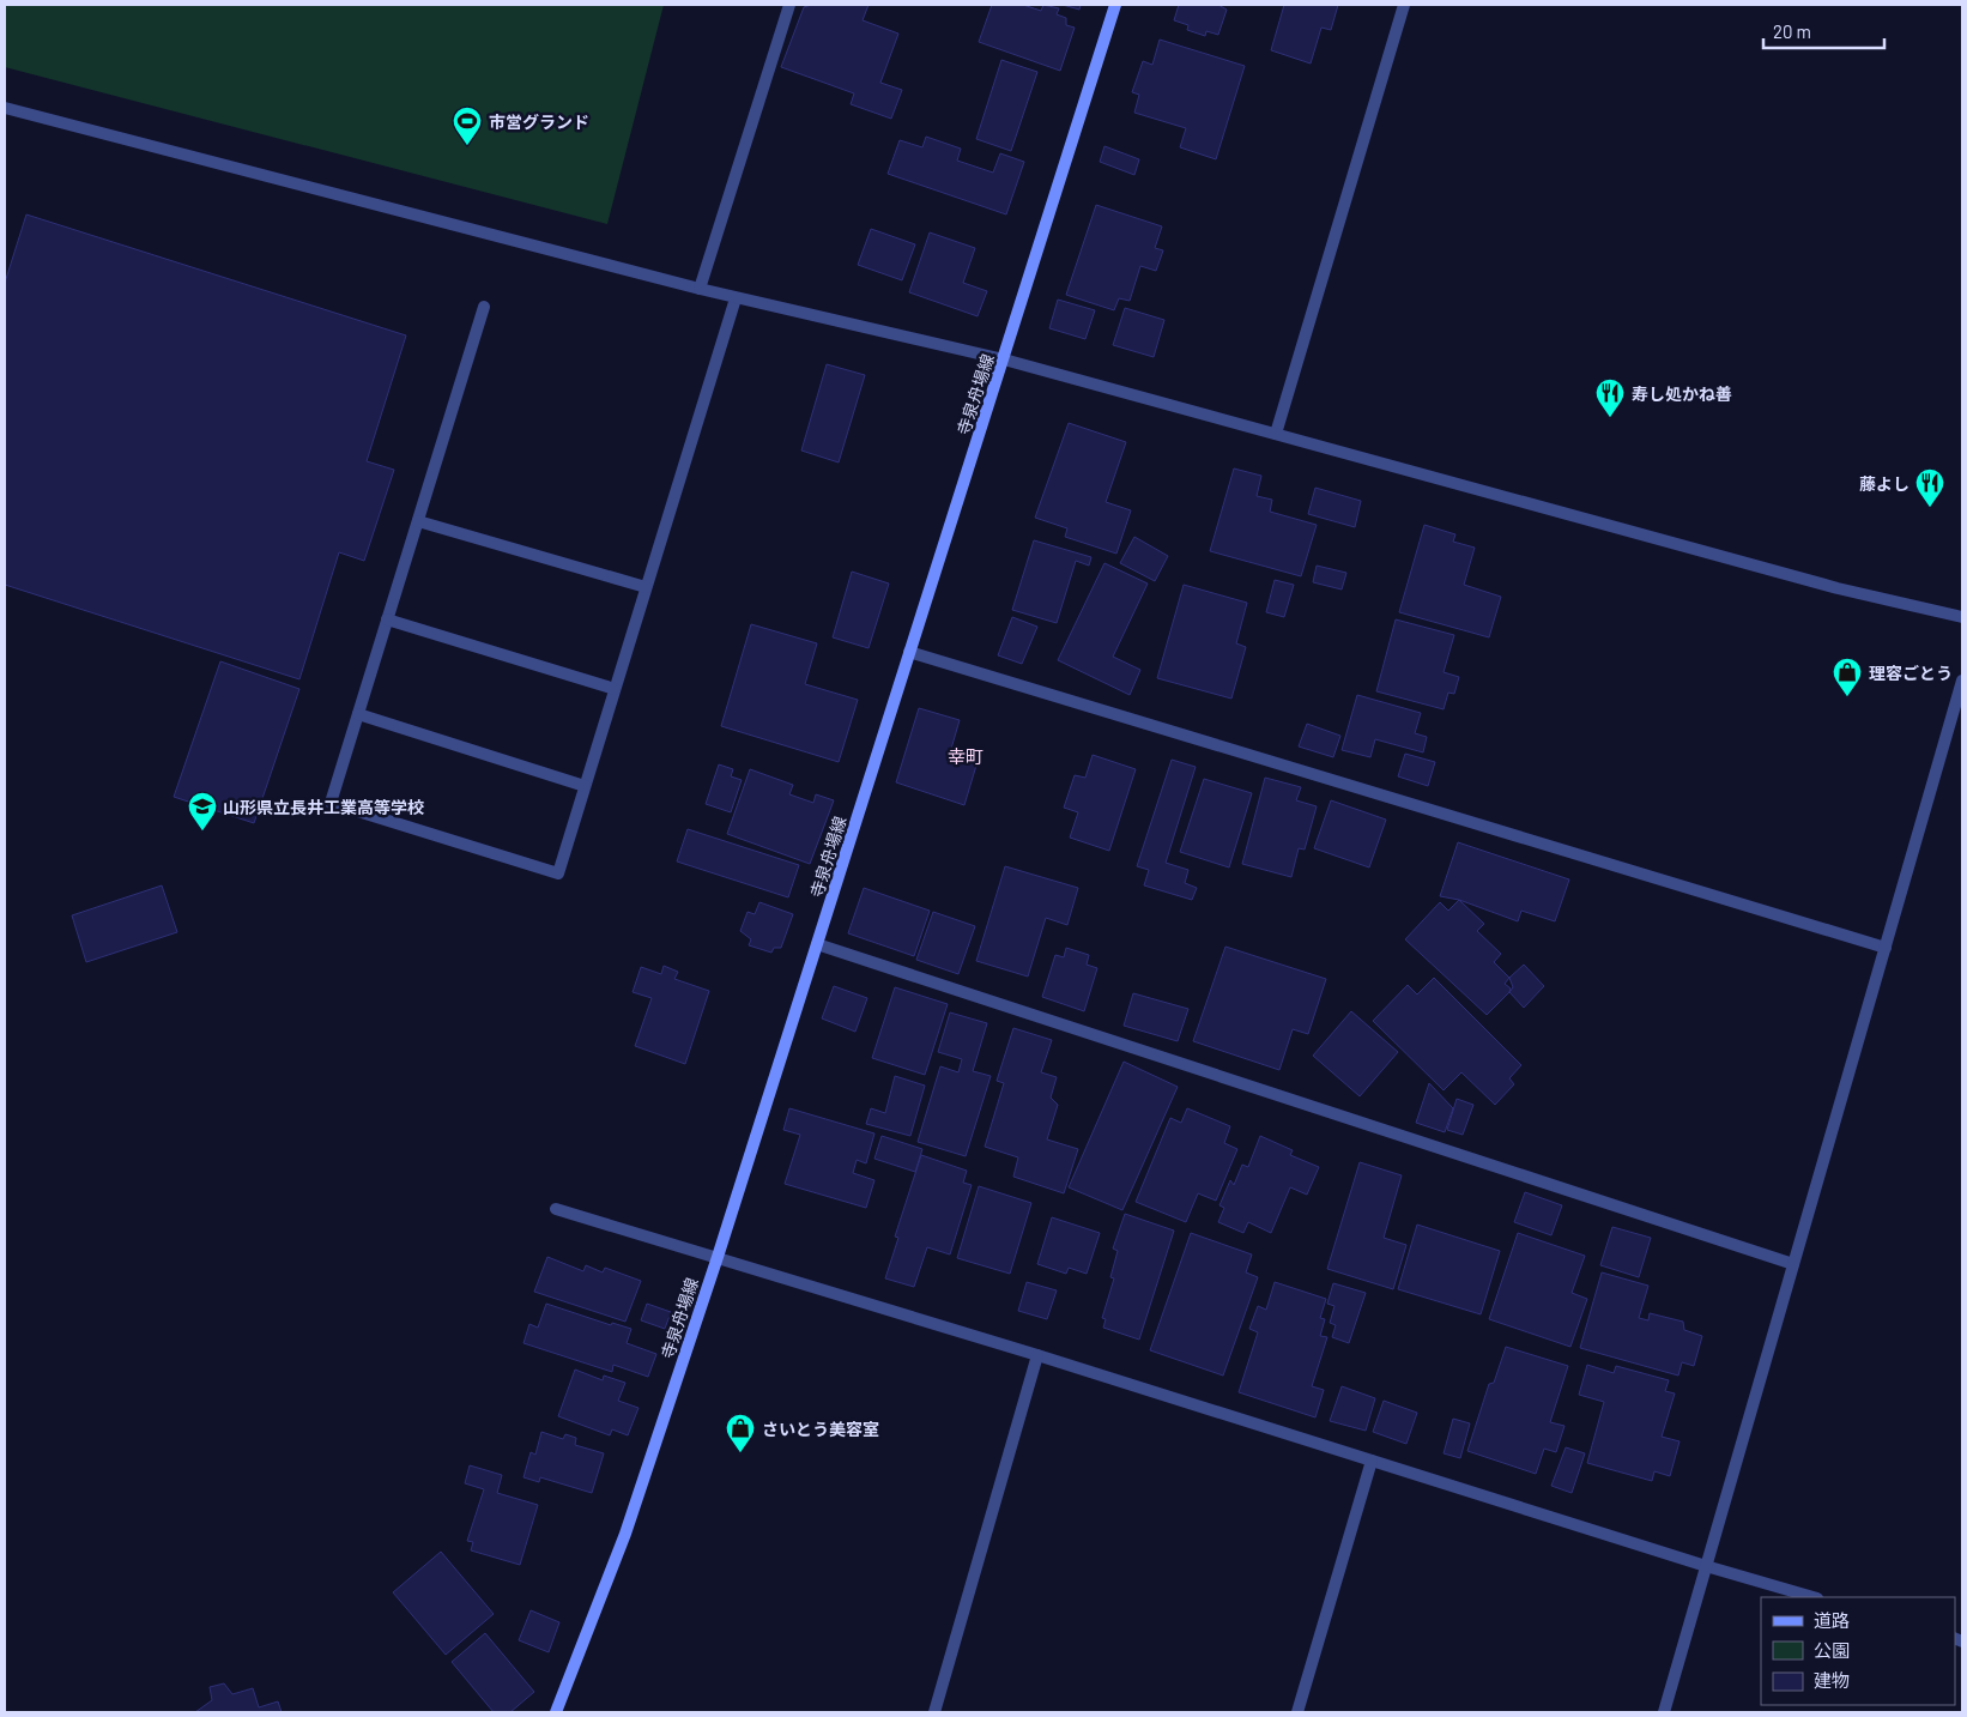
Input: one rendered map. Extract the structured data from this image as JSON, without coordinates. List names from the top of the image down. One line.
{"streets":{"main road":["寺泉舟場線"]},"districts":["幸町"],"places":{"sports":["市営グランド"],"restaurant":["寿し処かね善","藤よし"],"shop":["理容ごとう","さいとう美容室"],"school or university":["山形県立長井工業高等学校"]},"legend":["道路","公園","建物"],"scale_bar":"20 m"}
